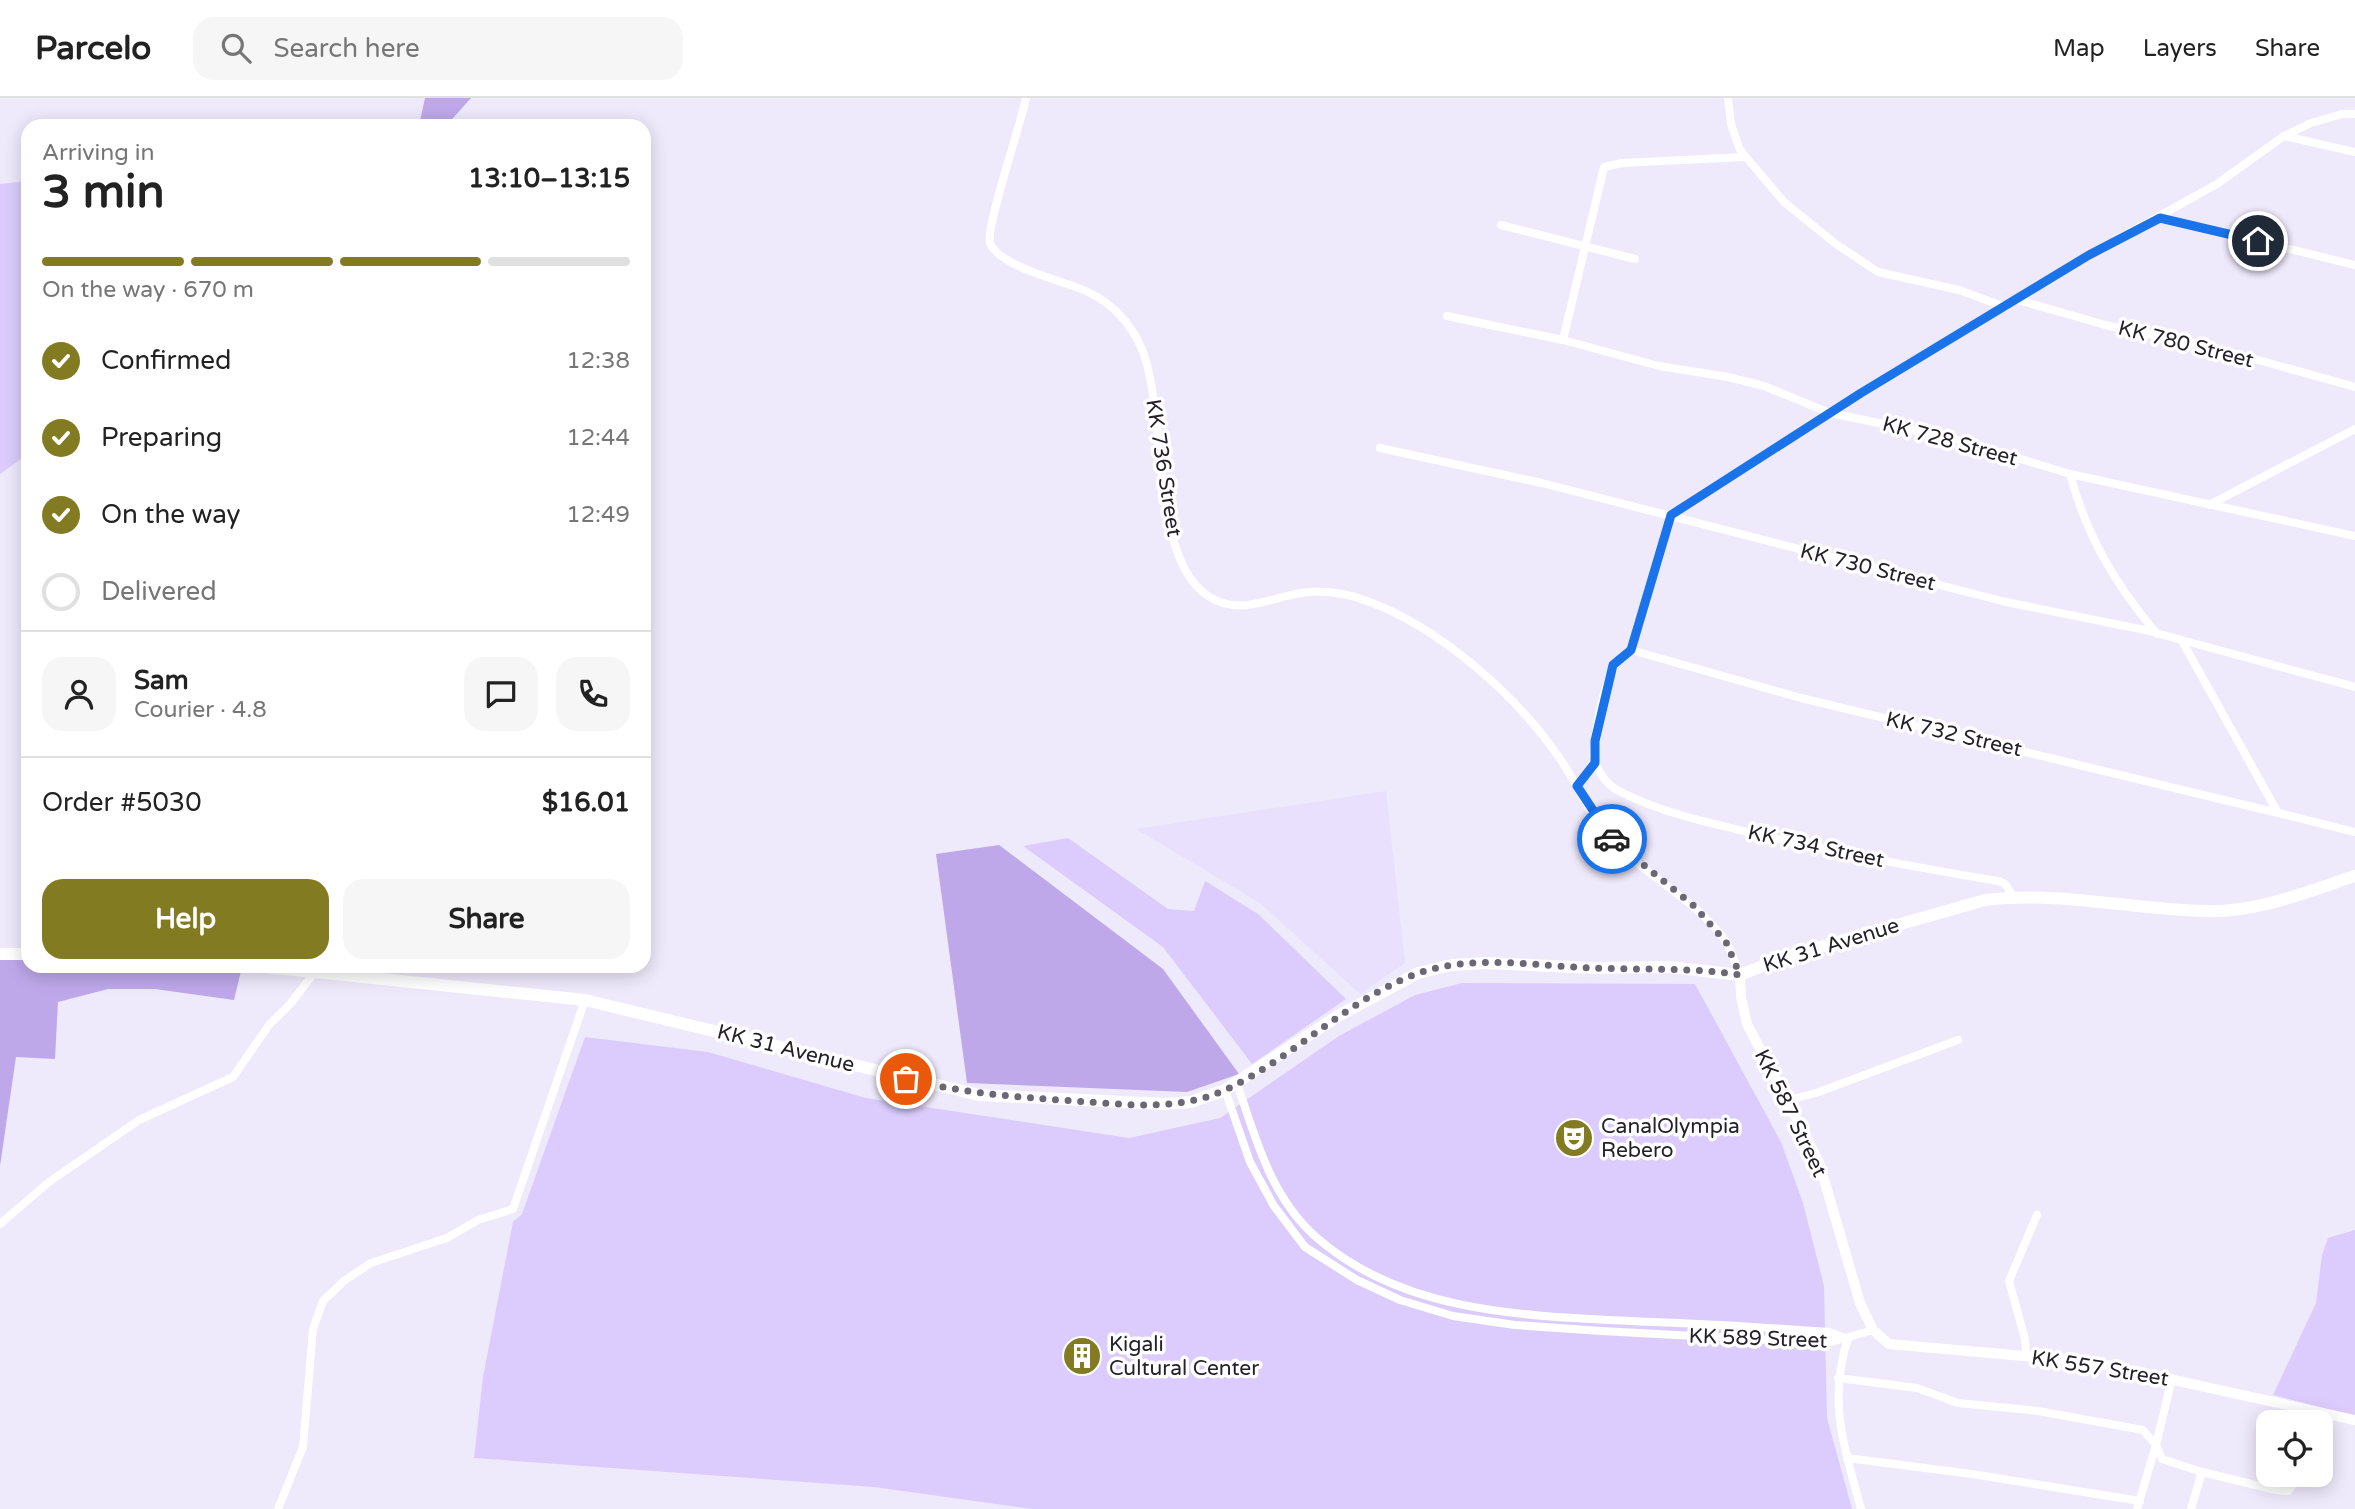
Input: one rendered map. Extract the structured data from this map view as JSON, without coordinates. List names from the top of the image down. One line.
{"streets":{"main road":["KK 31 Avenue"],"street":["KK 780 Street","KK 728 Street","KK 736 Street","KK 730 Street","KK 732 Street","KK 734 Street","KK 587 Street","KK 589 Street","KK 557 Street"]},"crossings":[["KK 736 Street","KK 31 Avenue"],["KK 736 Street","KK 587 Street"],["KK 734 Street","KK 31 Avenue"],["KK 31 Avenue","KK 587 Street"],["KK 31 Avenue","KK 589 Street"],["KK 587 Street","KK 557 Street"]],"places":{"theatre":["CanalOlympia Rebero"],"building":["Kigali Cultural Center"]},"page":{"header":"Parcelo","search":"Search here","nav":["Map","Layers","Share"],"heading":["3 min","Arriving in","13:10–13:15"],"panel":["Sam","Courier · 4.8","Order #5030","$16.01"],"bar":"On the way · 670 m","list":[["Confirmed","12:38"],["Preparing","12:44"],["On the way","12:49"],"Delivered"],"buttons":["Help","Share"]}}
